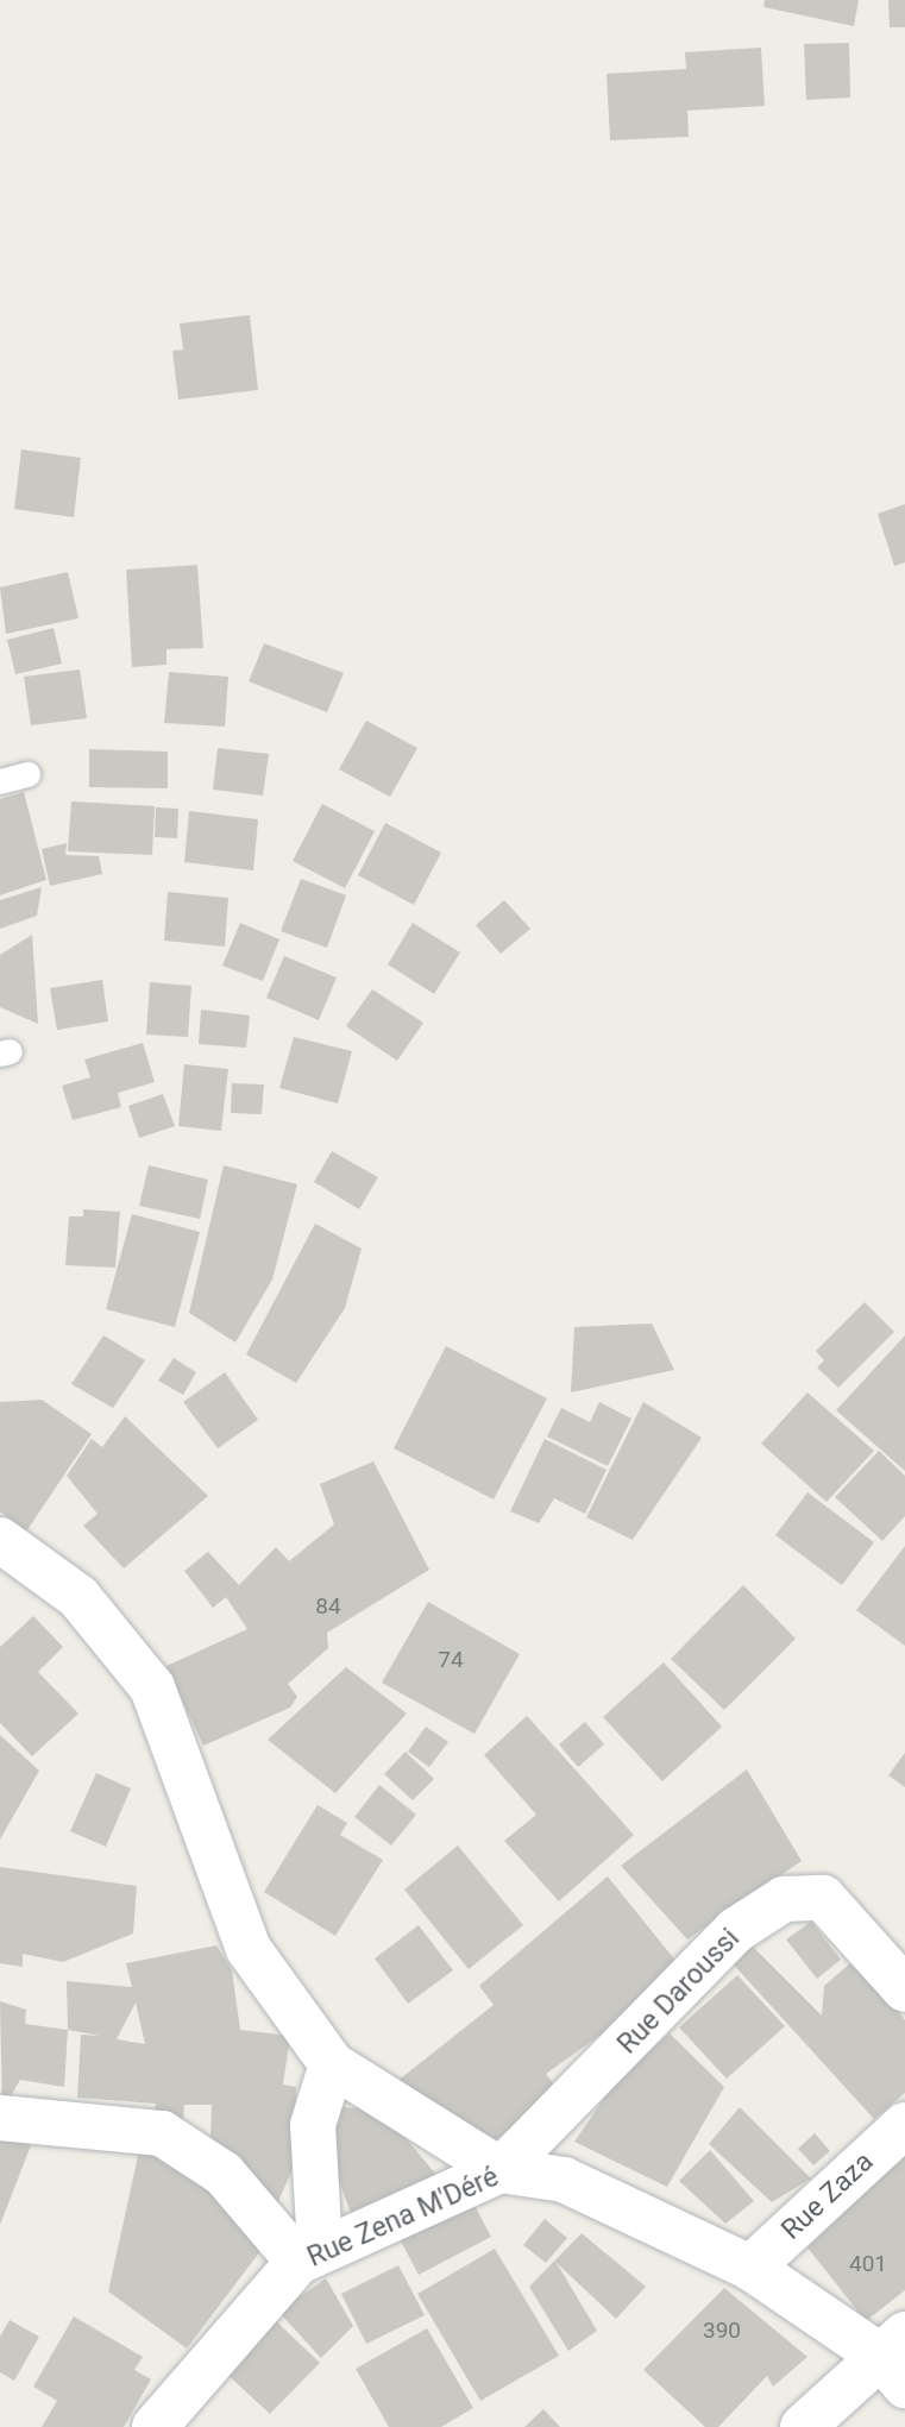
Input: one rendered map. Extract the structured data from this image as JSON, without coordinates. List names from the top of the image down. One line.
{"streets":{"street":["Rue Daroussi","Rue Zaza","Rue Zena M'Déré"]},"crossings":[["Rue Daroussi","Rue Zena M'Déré"],["Rue Zaza","Rue Zena M'Déré"]],"house_numbers":["84","74","401","390"]}
